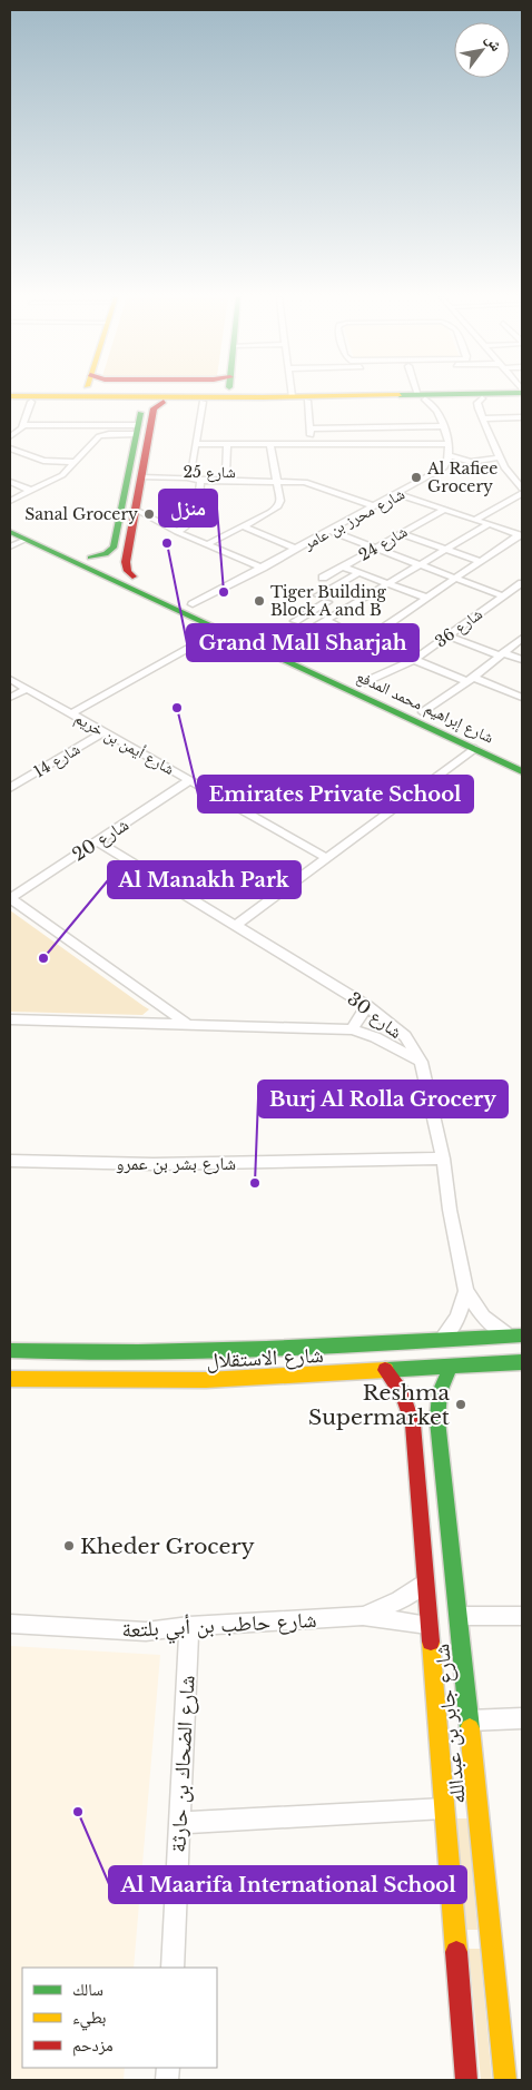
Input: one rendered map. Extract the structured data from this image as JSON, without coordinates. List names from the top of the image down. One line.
{"streets":{"main road":["شارع إبراهيم محمد المدفع","شارع الاستقلال","شارع جابر بن عبدالله"],"street":["شارع 25","شارع محرز بن عامر","شارع 24","شارع 36","شارع أيمن بن خريم","شارع 14","شارع 20","شارع 30","شارع بشر بن عمرو","شارع حاطب بن أبي بلتعة","شارع الضحاك بن حارثة"]},"crossings":[["شارع محرز بن عامر","شارع إبراهيم محمد المدفع"],["شارع 36","شارع إبراهيم محمد المدفع"],["شارع أيمن بن خريم","شارع 14"],["شارع أيمن بن خريم","شارع 20"],["شارع 20","شارع 30"],["شارع 30","شارع بشر بن عمرو"],["شارع 30","شارع الاستقلال"],["شارع الاستقلال","شارع جابر بن عبدالله"],["شارع حاطب بن أبي بلتعة","شارع جابر بن عبدالله"],["شارع حاطب بن أبي بلتعة","شارع الضحاك بن حارثة"]],"places":["Al Rafiee Grocery","Sanal Grocery","Grand Mall Sharjah","منزل","Tiger Building Block A and B","Emirates Private School","Al Manakh Park","Burj Al Rolla Grocery","Reshma Supermarket","Kheder Grocery","Al Maarifa International School"],"legend":["سالك","بطيء","مزدحم"],"north":"top right"}
